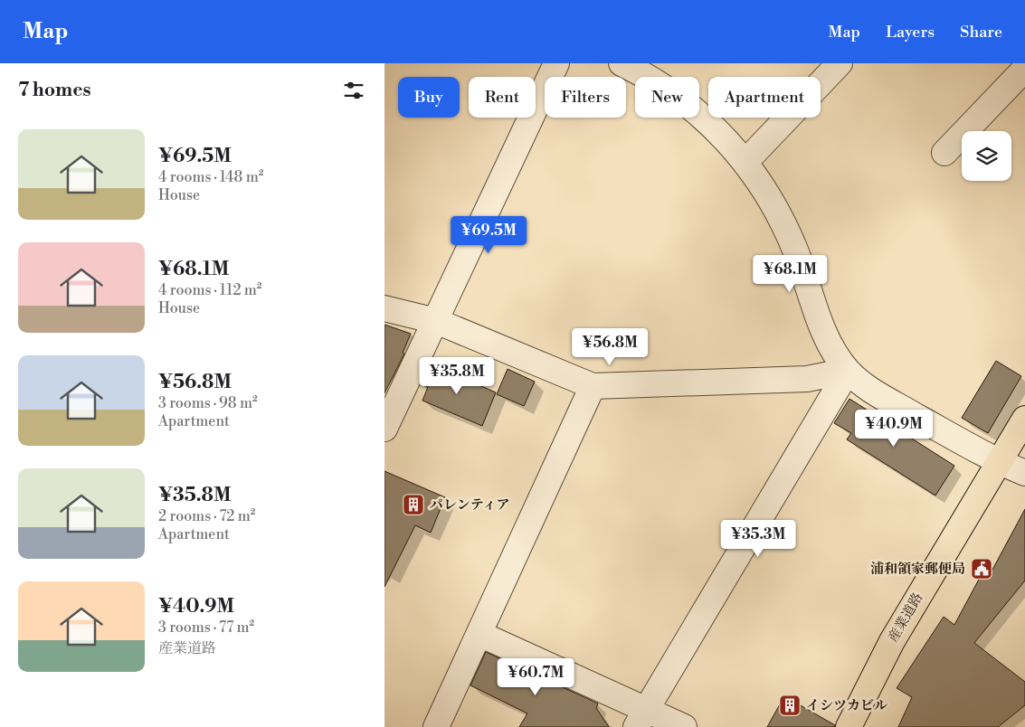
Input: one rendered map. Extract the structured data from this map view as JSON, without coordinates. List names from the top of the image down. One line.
{"streets":{"main road":["産業道路"]},"places":{"building":["パレンティア","イシツカビル"],"public building":["浦和領家郵便局"]},"page":{"header":"Map","nav":["Map","Layers","Share"],"heading":"7 homes","chip":["Buy","Rent","Filters","New","Apartment"],"list":[{"name":"¥69.5M","note":"4 rooms · 148 m² · House"},{"name":"¥68.1M","note":"4 rooms · 112 m² · House"},{"name":"¥56.8M","note":"3 rooms · 98 m² · Apartment"},{"name":"¥35.8M","note":"2 rooms · 72 m² · Apartment"},{"name":"¥40.9M","note":"3 rooms · 77 m² · 産業道路"}],"price":["¥69.5M","¥68.1M","¥56.8M","¥35.8M","¥40.9M","¥35.3M","¥60.7M"]}}
